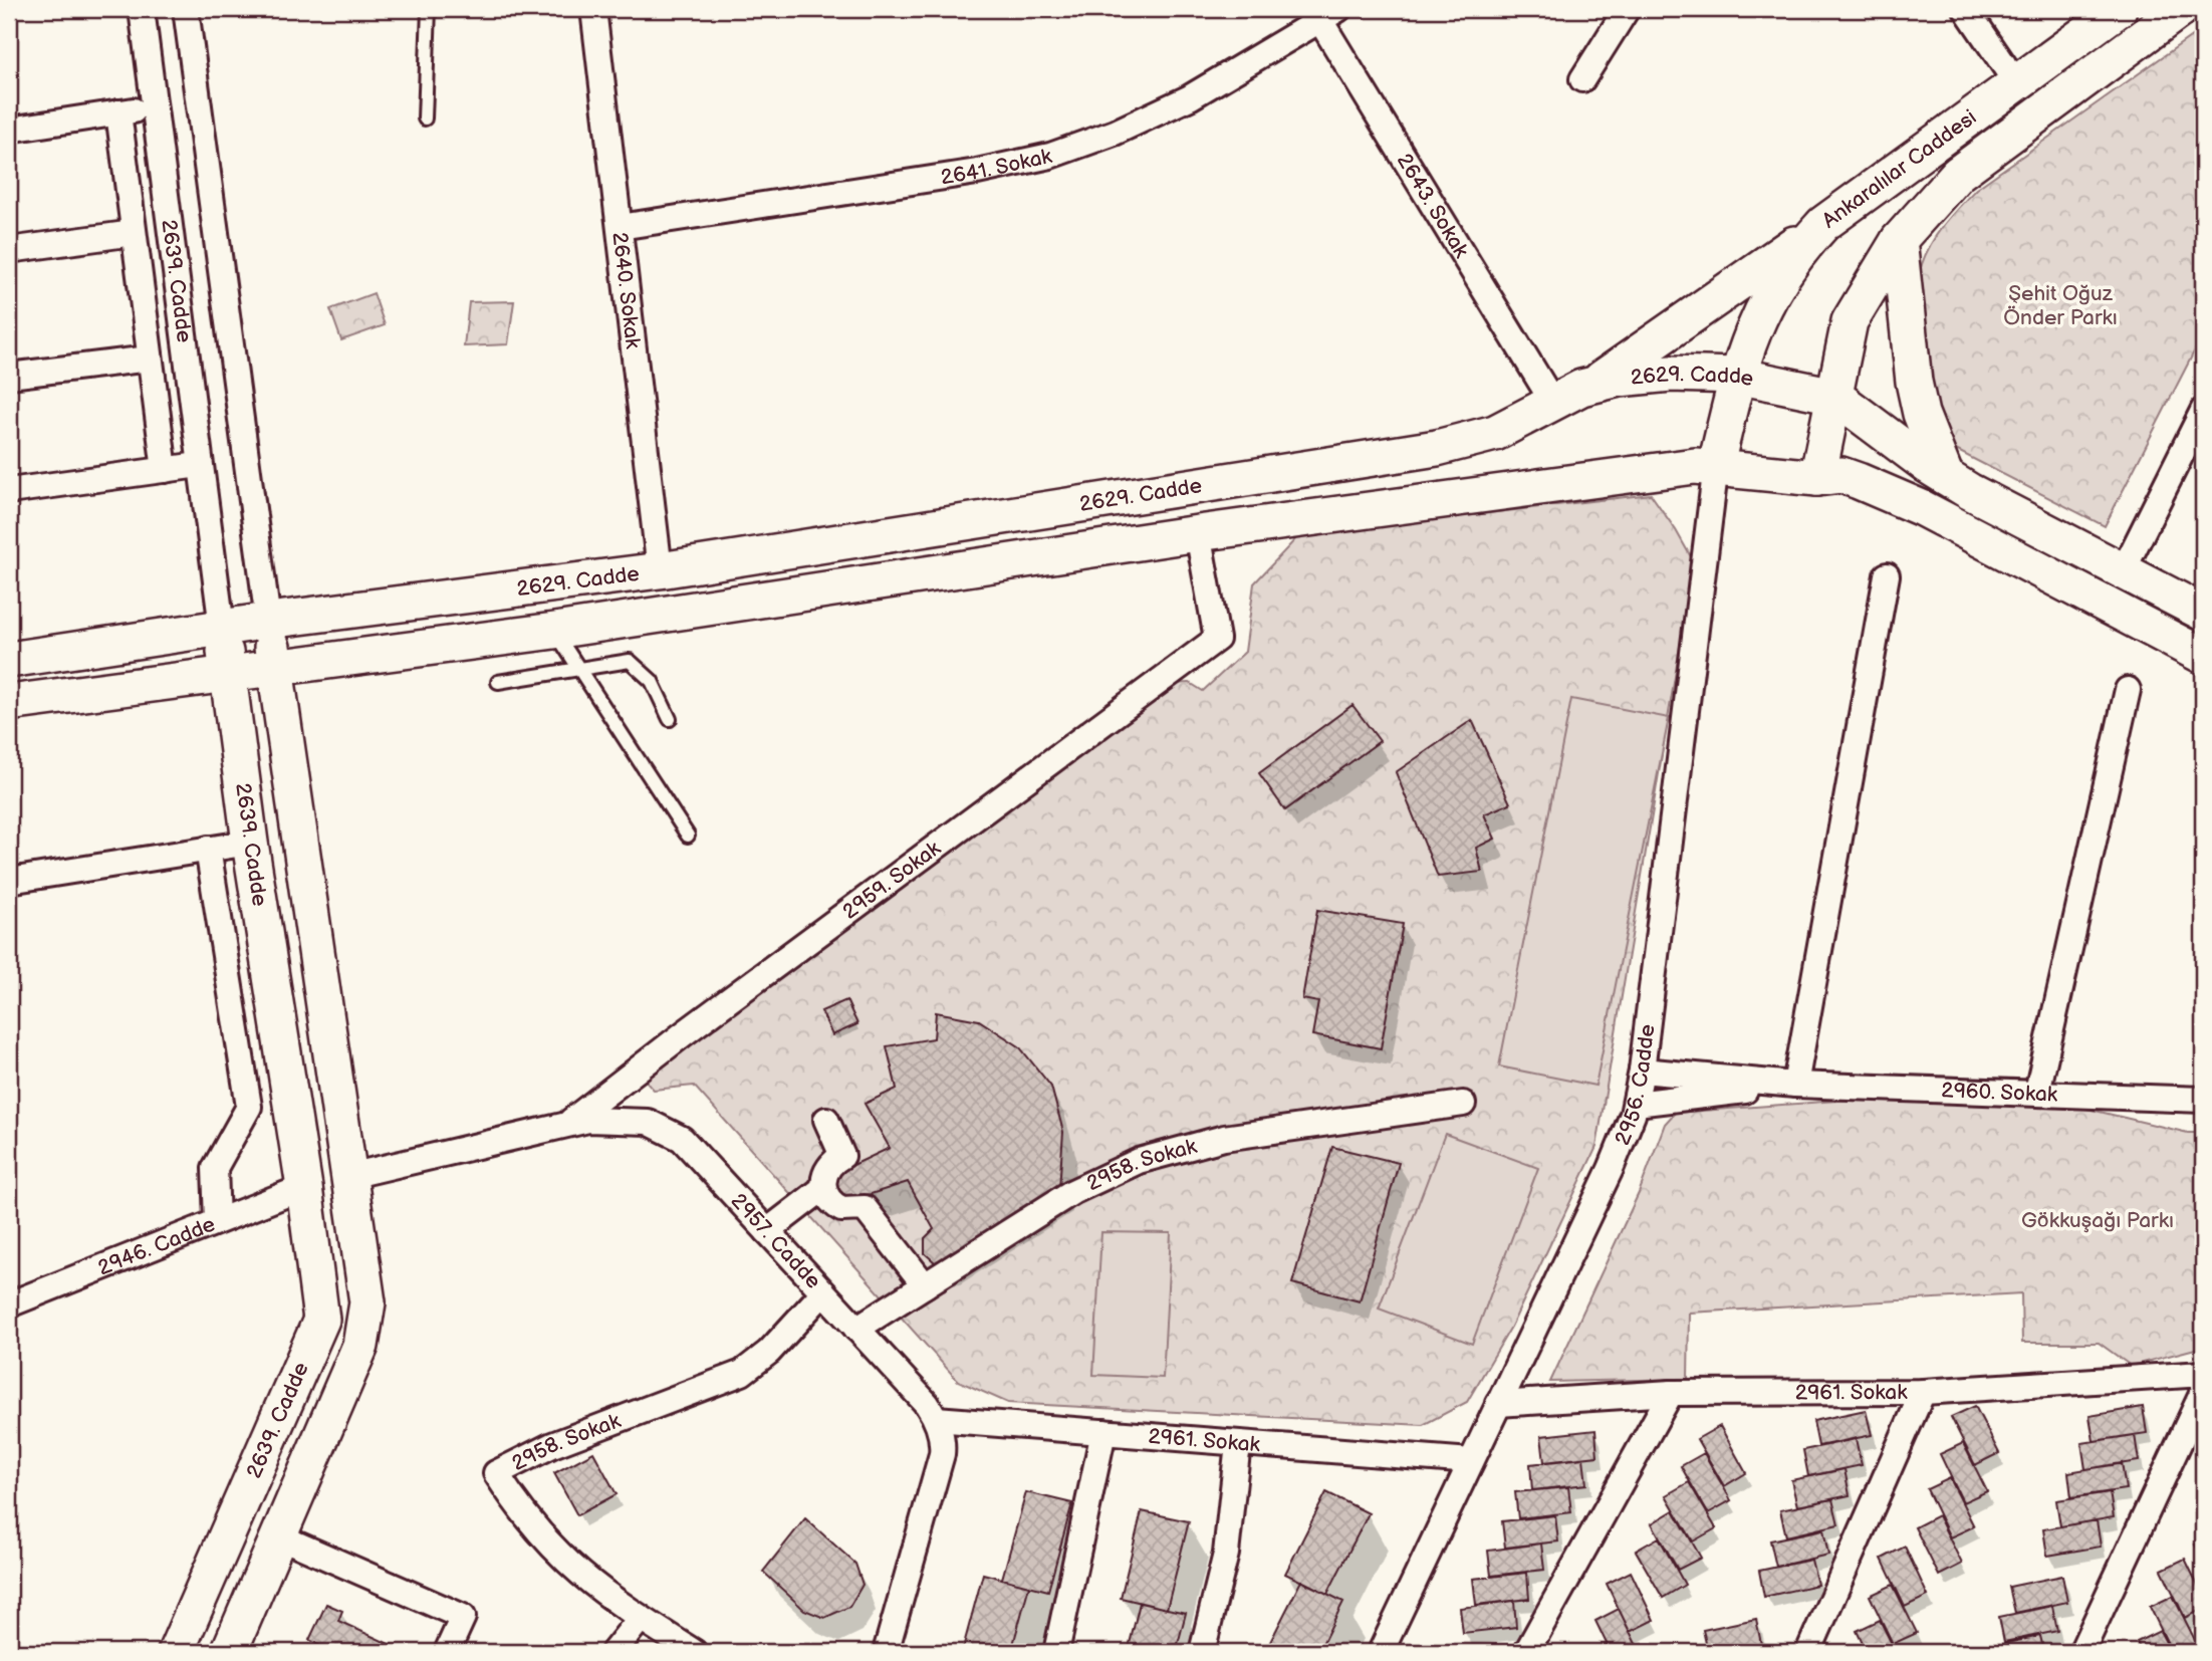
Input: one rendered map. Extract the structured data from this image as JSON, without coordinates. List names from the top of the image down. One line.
{"streets":{"main road":["Ankaralılar Caddesi","2639. Cadde","2629. Cadde"],"street":["2641. Sokak","2643. Sokak","2640. Sokak","2959. Sokak","2956. Cadde","2960. Sokak","2958. Sokak","2957. Cadde","2946. Cadde","2961. Sokak"]},"crossings":[["2641. Sokak","2643. Sokak"],["2641. Sokak","2640. Sokak"],["Ankaralılar Caddesi","2629. Cadde"],["Ankaralılar Caddesi","2956. Cadde"],["2643. Sokak","2629. Cadde"],["2639. Cadde","2629. Cadde"],["2639. Cadde","2946. Cadde"],["2640. Sokak","2629. Cadde"],["2959. Sokak","2957. Cadde"],["2956. Cadde","2960. Sokak"],["2956. Cadde","2961. Sokak"],["2958. Sokak","2957. Cadde"],["2957. Cadde","2961. Sokak"]],"parks":["Şehit Oğuz Önder Parkı","Gökkuşağı Parkı"]}
